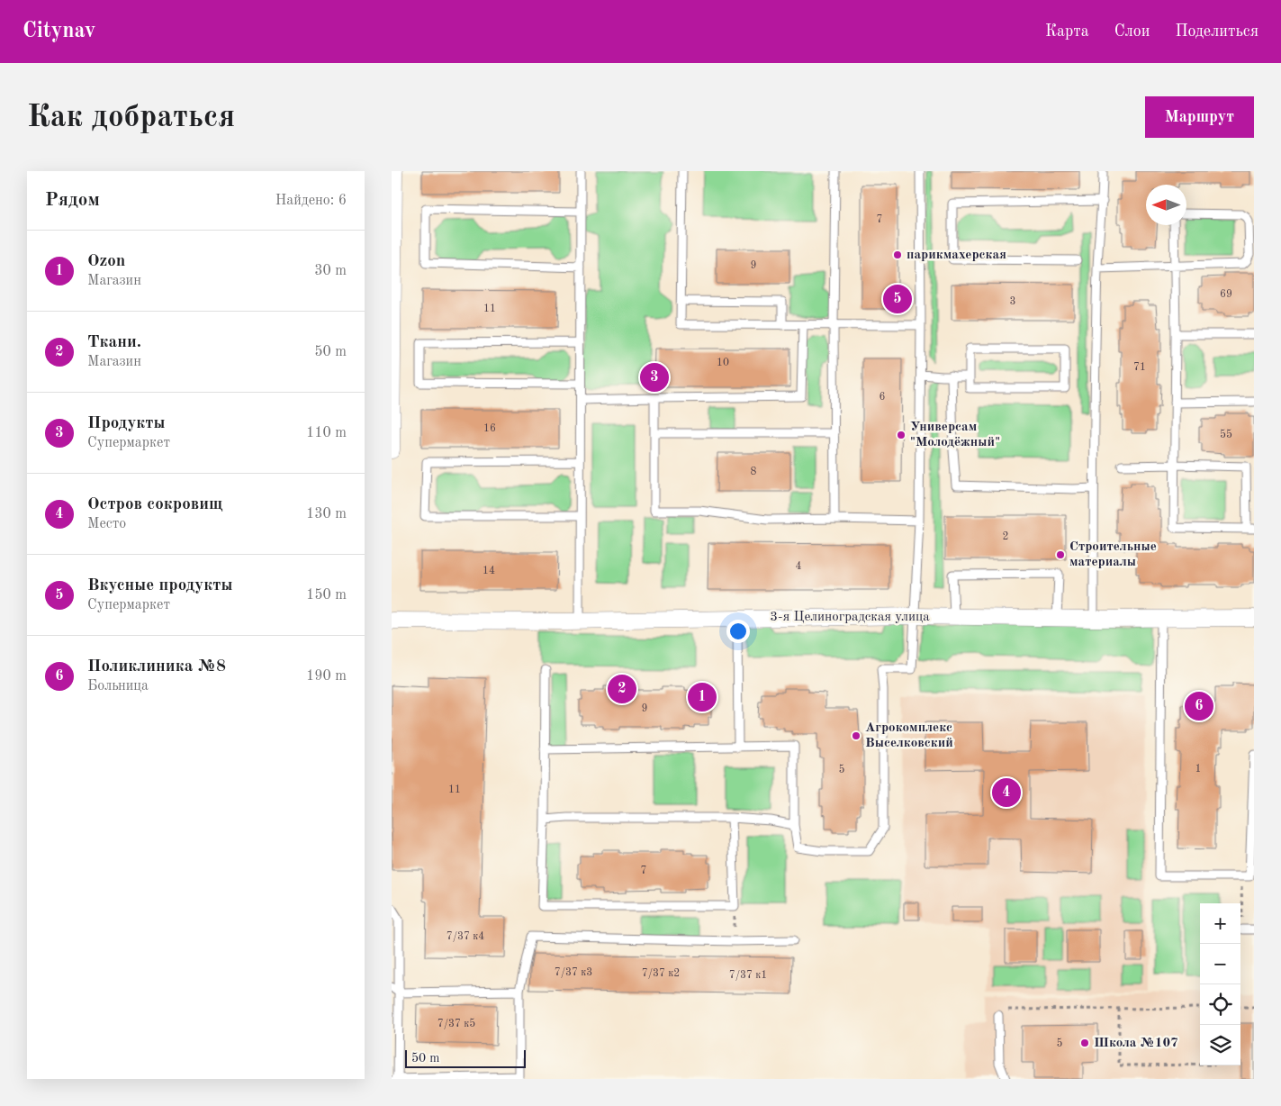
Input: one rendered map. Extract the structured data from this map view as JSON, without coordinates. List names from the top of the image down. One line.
{"streets":{"street":["3-я Целиноградская улица"]},"places":["парикмахерская","Универсам \"Молодёжный\"","Строительные материалы","Агрокомплекс Выселковский","Школа №107"],"house_numbers":["7","9","69","3","11","10","71","6","16","55","8","2","4","14","9","1","5","11","7","7/37 к4","7/37 к3","7/37 к2","7/37 к1","7/37 к5","5"],"scale_bar":"50 m","north":"left","page":{"header":"Citynav","nav":["Карта","Слои","Поделиться"],"buttons":"Маршрут","title":"Как добраться","heading":["Рядом","Найдено: 6"],"list":[{"mark":"1","name":"Ozon","note":"Магазин","value":"30 m"},{"mark":"2","name":"Ткани.","note":"Магазин","value":"50 m"},{"mark":"3","name":"Продукты","note":"Супермаркет","value":"110 m"},{"mark":"4","name":"Остров сокровищ","note":"Место","value":"130 m"},{"mark":"5","name":"Вкусные продукты","note":"Супермаркет","value":"150 m"},{"mark":"6","name":"Поликлиника №8","note":"Больница","value":"190 m"}],"pins":["5","3","2","1","6","4"],"map_buttons":["+","−"],"scale":"50 m"}}
